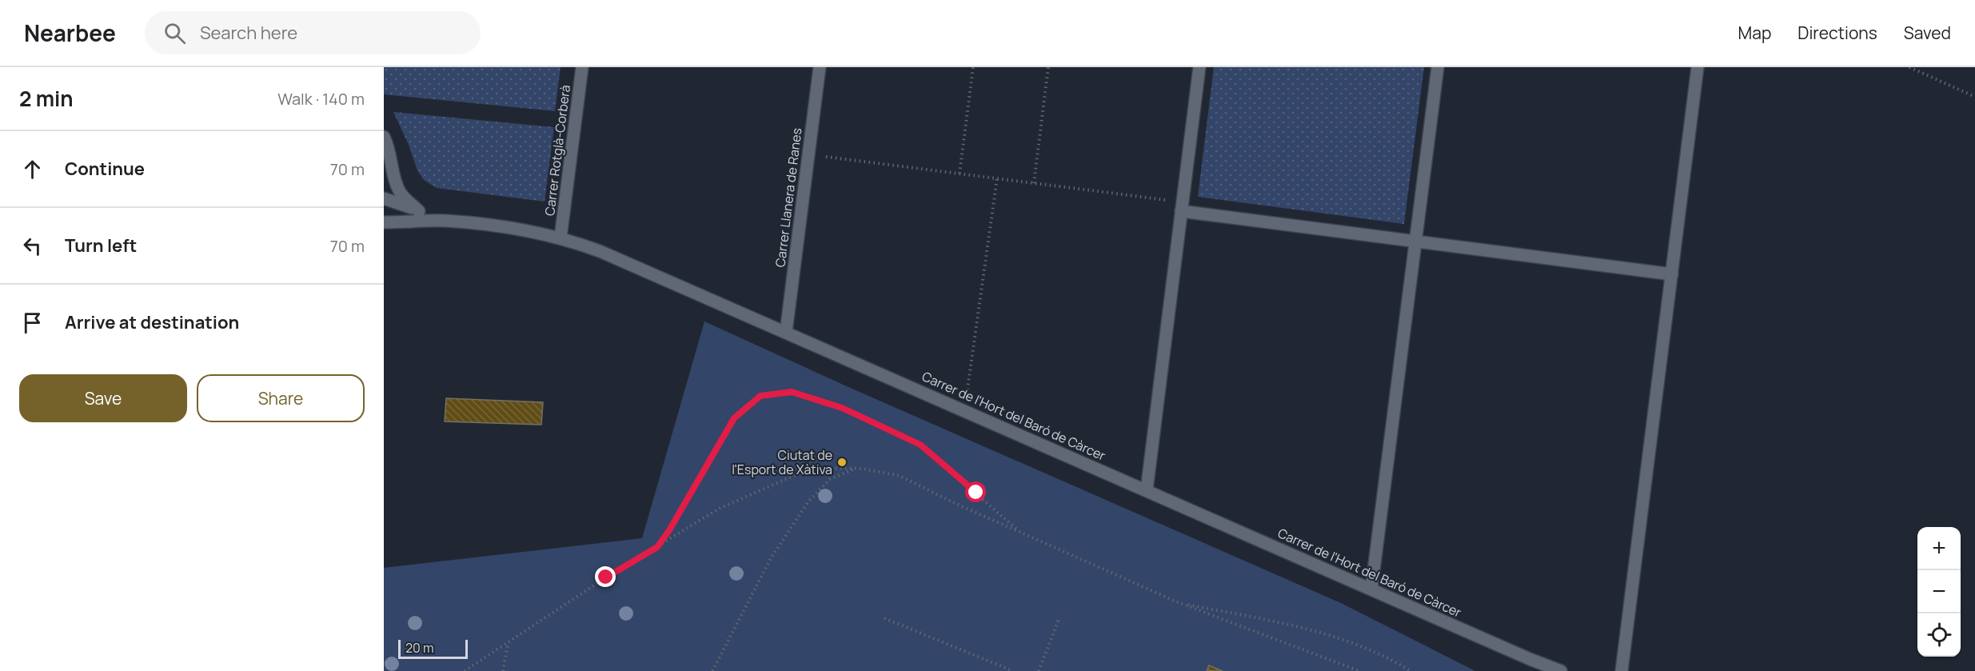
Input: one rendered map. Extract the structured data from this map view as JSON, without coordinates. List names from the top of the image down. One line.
{"streets":{"street":["Carrer Rotglà-Corberà","Carrer Llanera de Ranes","Carrer de l'Hort del Baró de Càrcer"]},"crossings":[["Carrer Rotglà-Corberà","Carrer de l'Hort del Baró de Càrcer"],["Carrer Llanera de Ranes","Carrer de l'Hort del Baró de Càrcer"]],"places":["Ciutat de l'Esport de Xàtiva"],"scale_bar":"20 m","page":{"header":"Nearbee","search":"Search here","nav":["Map","Directions","Saved"],"heading":["2 min","Walk · 140 m"],"list":[["Continue","70 m"],["Turn left","70 m"],"Arrive at destination"],"buttons":["Save","Share"],"map_buttons":["+","−"],"scale":"20 m"}}
